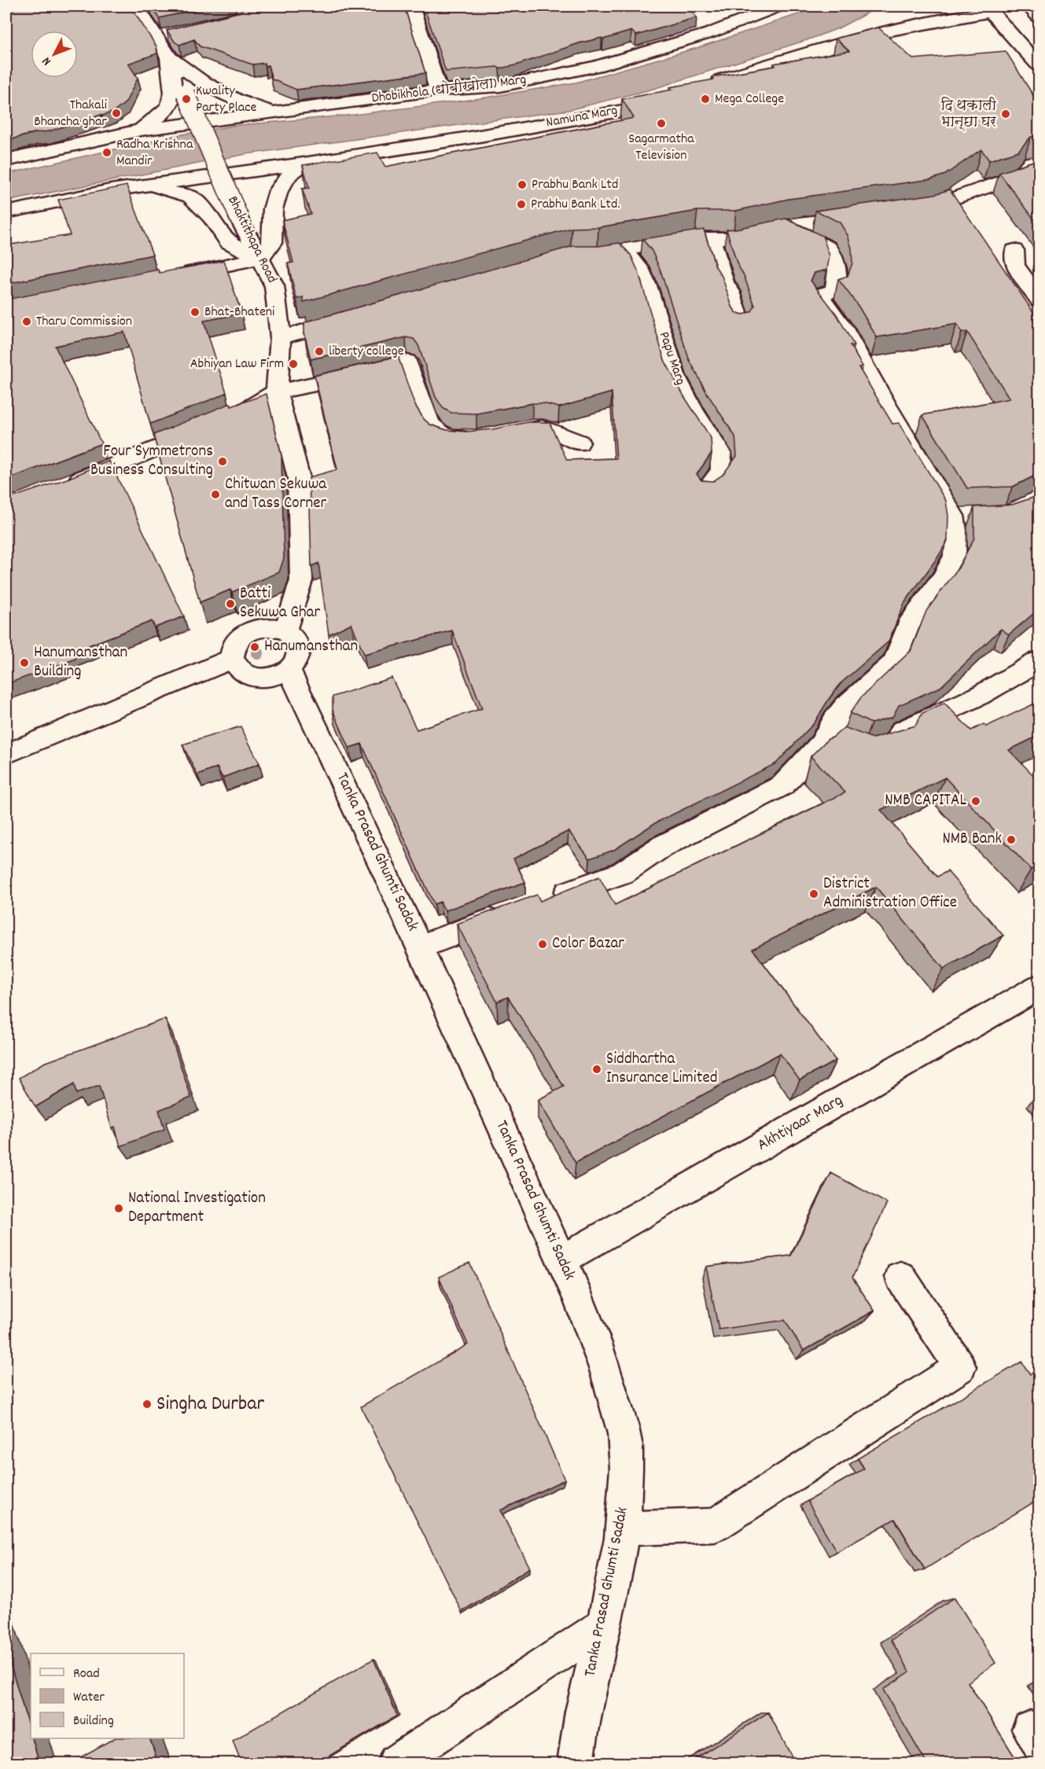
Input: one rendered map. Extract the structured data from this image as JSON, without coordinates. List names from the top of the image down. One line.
{"streets":{"main road":["Dhobikhola (धोबीखोला) Marg","Namuna Marg","Bhaktithapa Road","Papu Marg","Tanka Prasad Ghumti Sadak","Akhtiyaar Marg"]},"crossings":[["Bhaktithapa Road","Tanka Prasad Ghumti Sadak"],["Tanka Prasad Ghumti Sadak","Akhtiyaar Marg"]],"places":["Kwality Party Place","Mega College","Thakali Bhancha ghar","दि थकाली भान्छा घर","Sagarmatha Television","Radha Krishna Mandir","Prabhu Bank Ltd","Prabhu Bank Ltd.","Bhat-Bhateni","Tharu Commission","liberty college","Abhiyan Law Firm","Four Symmetrons Business Consulting","Chitwan Sekuwa and Tass Corner","Batti Sekuwa Ghar","Hanumansthan","Hanumansthan Building","NMB CAPITAL","NMB Bank","District Administration Office","Color Bazar","Siddhartha Insurance Limited","National Investigation Department","Singha Durbar"],"legend":["Road","Water","Building"],"north":"bottom left"}
